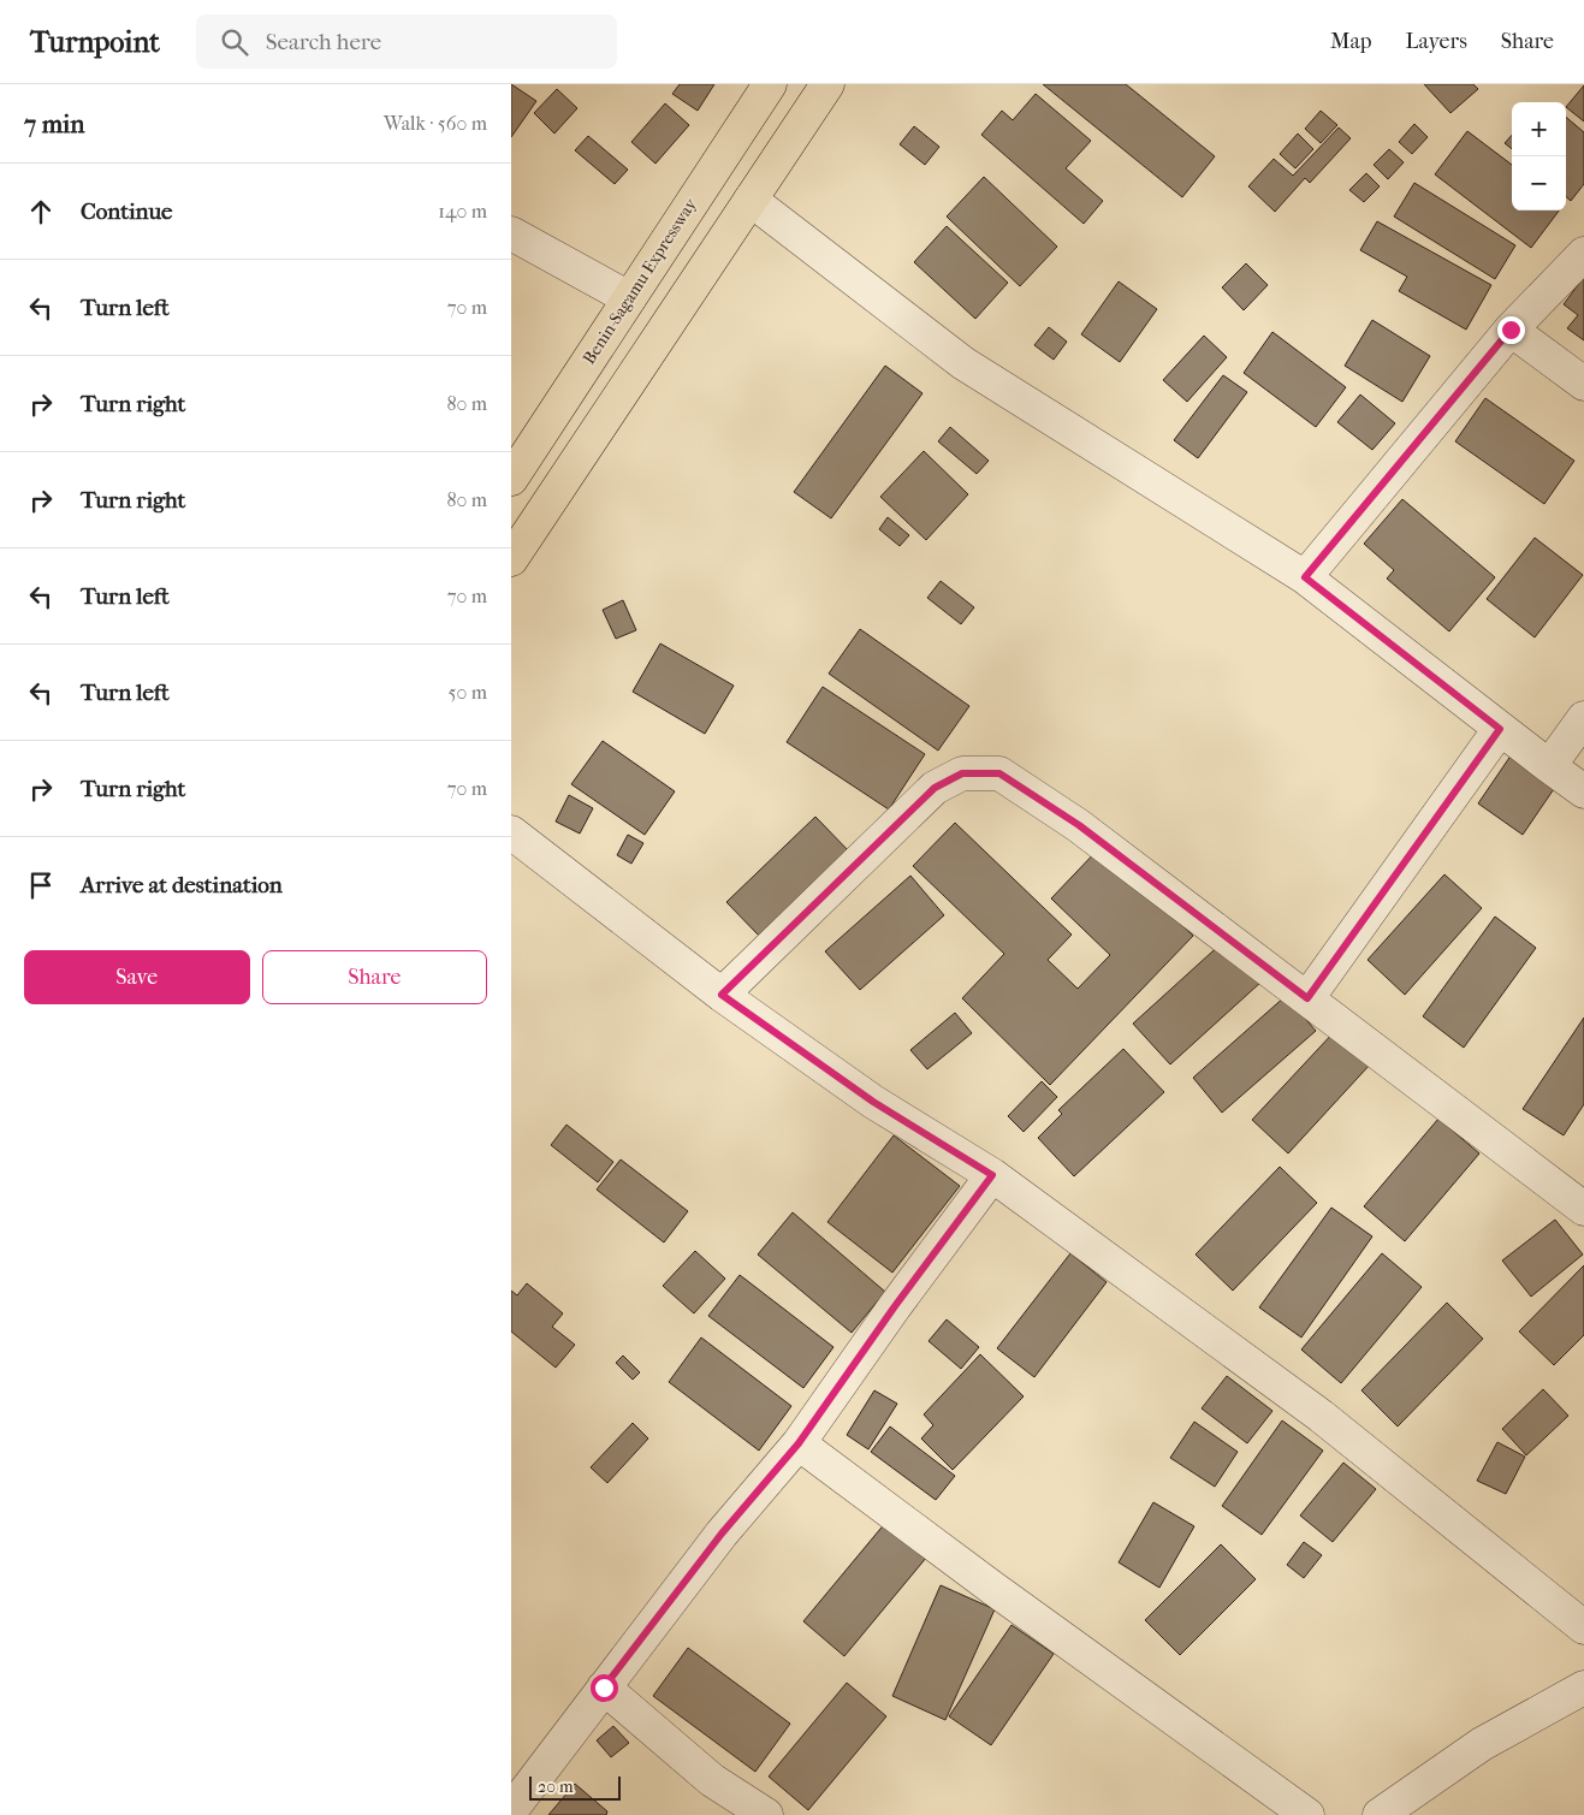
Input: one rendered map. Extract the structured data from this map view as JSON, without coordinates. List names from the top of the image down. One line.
{"streets":{"highway":["Benin-Sagamu Expressway"]},"scale_bar":"20 m","page":{"header":"Turnpoint","search":"Search here","nav":["Map","Layers","Share"],"heading":["7 min","Walk · 560 m"],"map_buttons":["+","−"],"list":[["Continue","140 m"],["Turn left","70 m"],["Turn right","80 m"],["Turn right","80 m"],["Turn left","70 m"],["Turn left","50 m"],["Turn right","70 m"],"Arrive at destination"],"buttons":["Save","Share"],"scale":"20 m"}}
